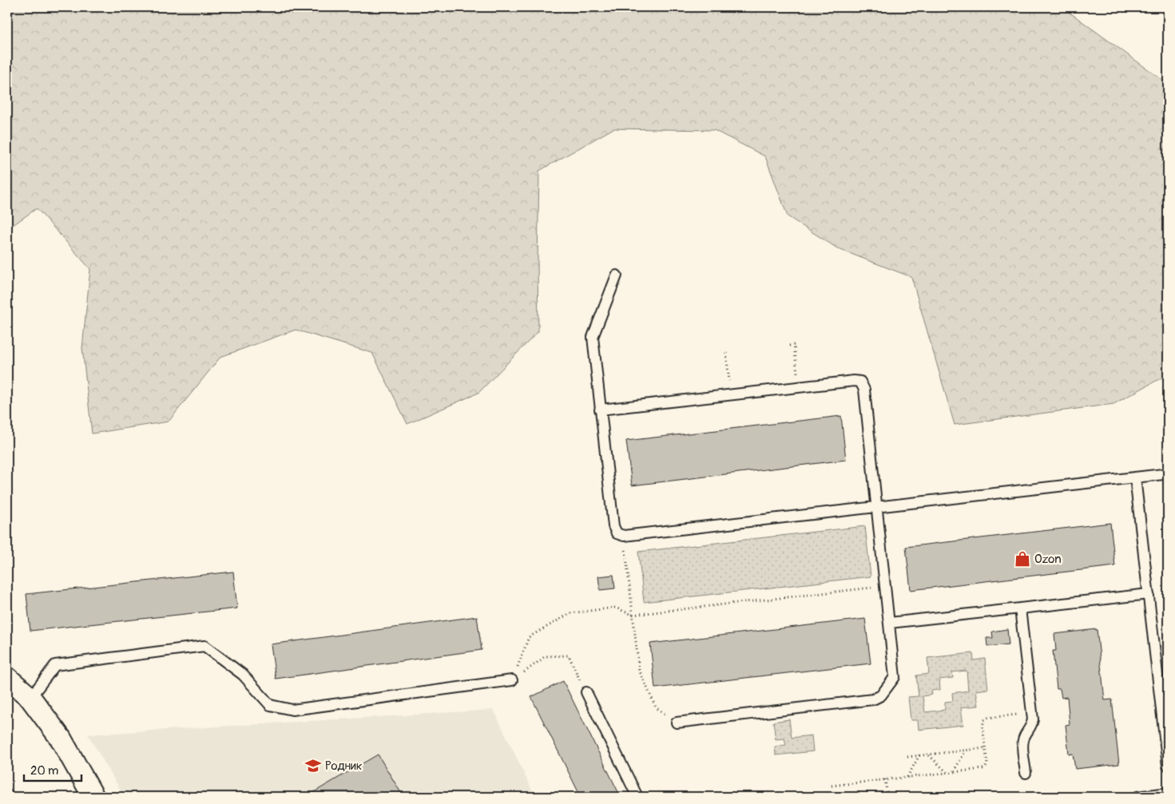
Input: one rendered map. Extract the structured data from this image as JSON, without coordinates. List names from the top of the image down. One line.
{"places":{"shop":["Ozon"],"school or university":["Родник"]},"scale_bar":"20 m"}
